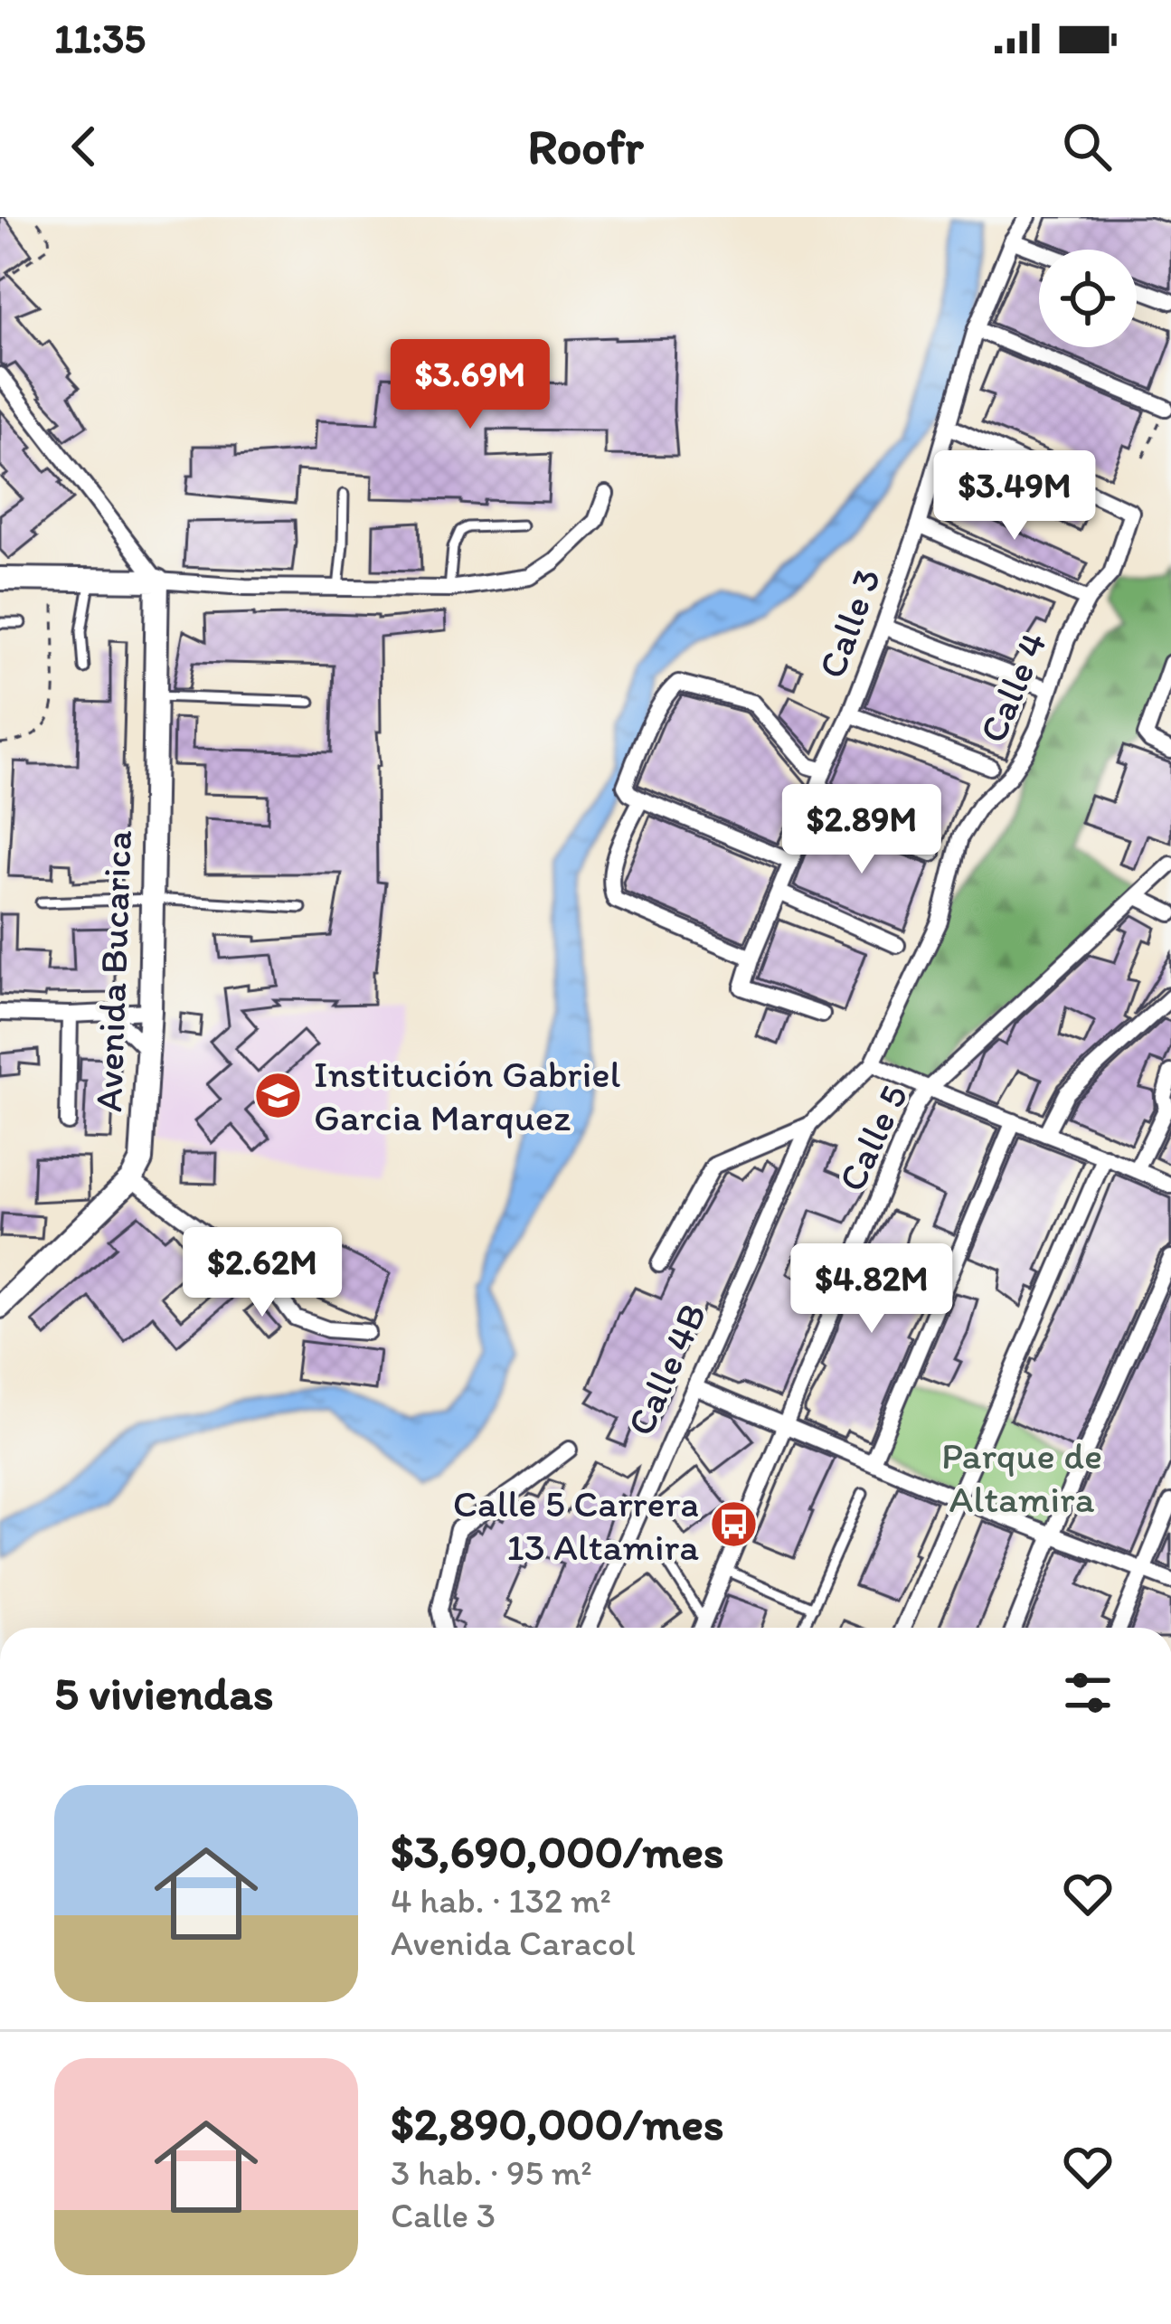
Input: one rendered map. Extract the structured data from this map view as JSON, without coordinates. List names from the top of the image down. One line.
{"streets":{"main road":["Avenida Bucarica"],"street":["Calle 3","Calle 4","Calle 5","Calle 4B"]},"crossings":[["Calle 3","Calle 4"]],"parks":["Parque de Altamira"],"places":{"school or university":["Institución Gabriel Garcia Marquez"],"bus stop":["Calle 5 Carrera 13 Altamira"]},"page":{"status":"11:35","header":"Roofr","price":["$3.69M","$3.49M","$2.89M","$2.62M","$4.82M"],"heading":"5 viviendas","list":[{"name":"$3,690,000/mes","note":"4 hab. · 132 m² · Avenida Caracol"},{"name":"$2,890,000/mes","note":"3 hab. · 95 m² · Calle 3"}]}}
